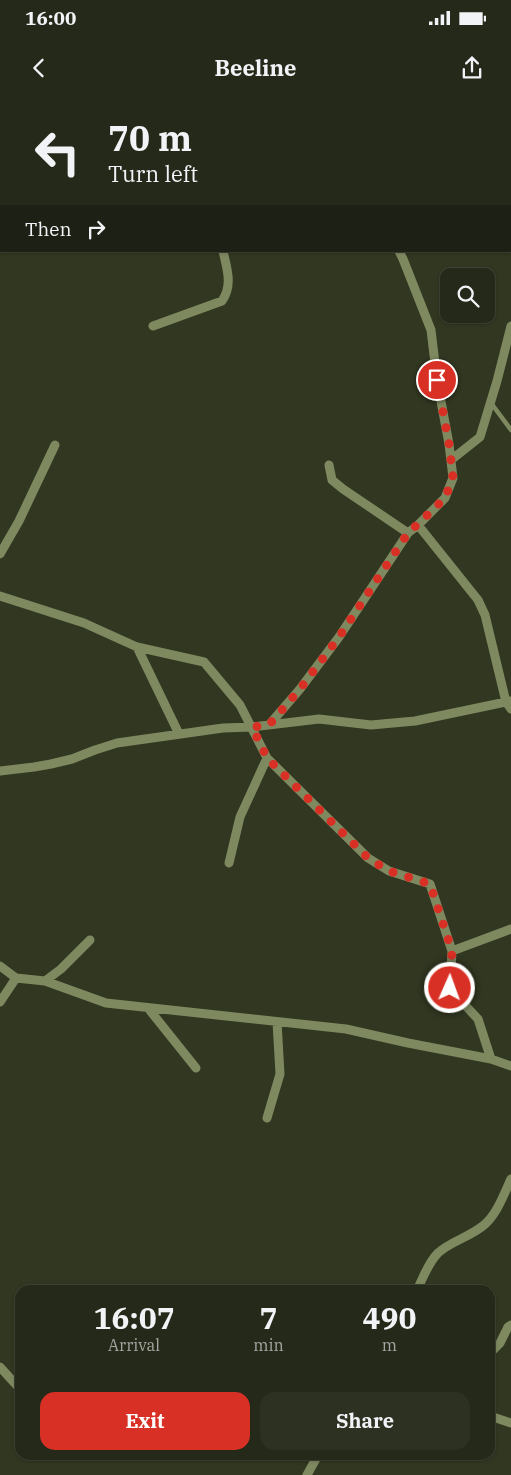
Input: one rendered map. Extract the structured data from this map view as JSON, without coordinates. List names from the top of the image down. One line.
{"page":{"status":"16:00","header":"Beeline","turn":["70 m","Turn left"],"then":"Then","eta":["16:07","Arrival","7","min","490","m"],"buttons":["Exit","Share"]}}
